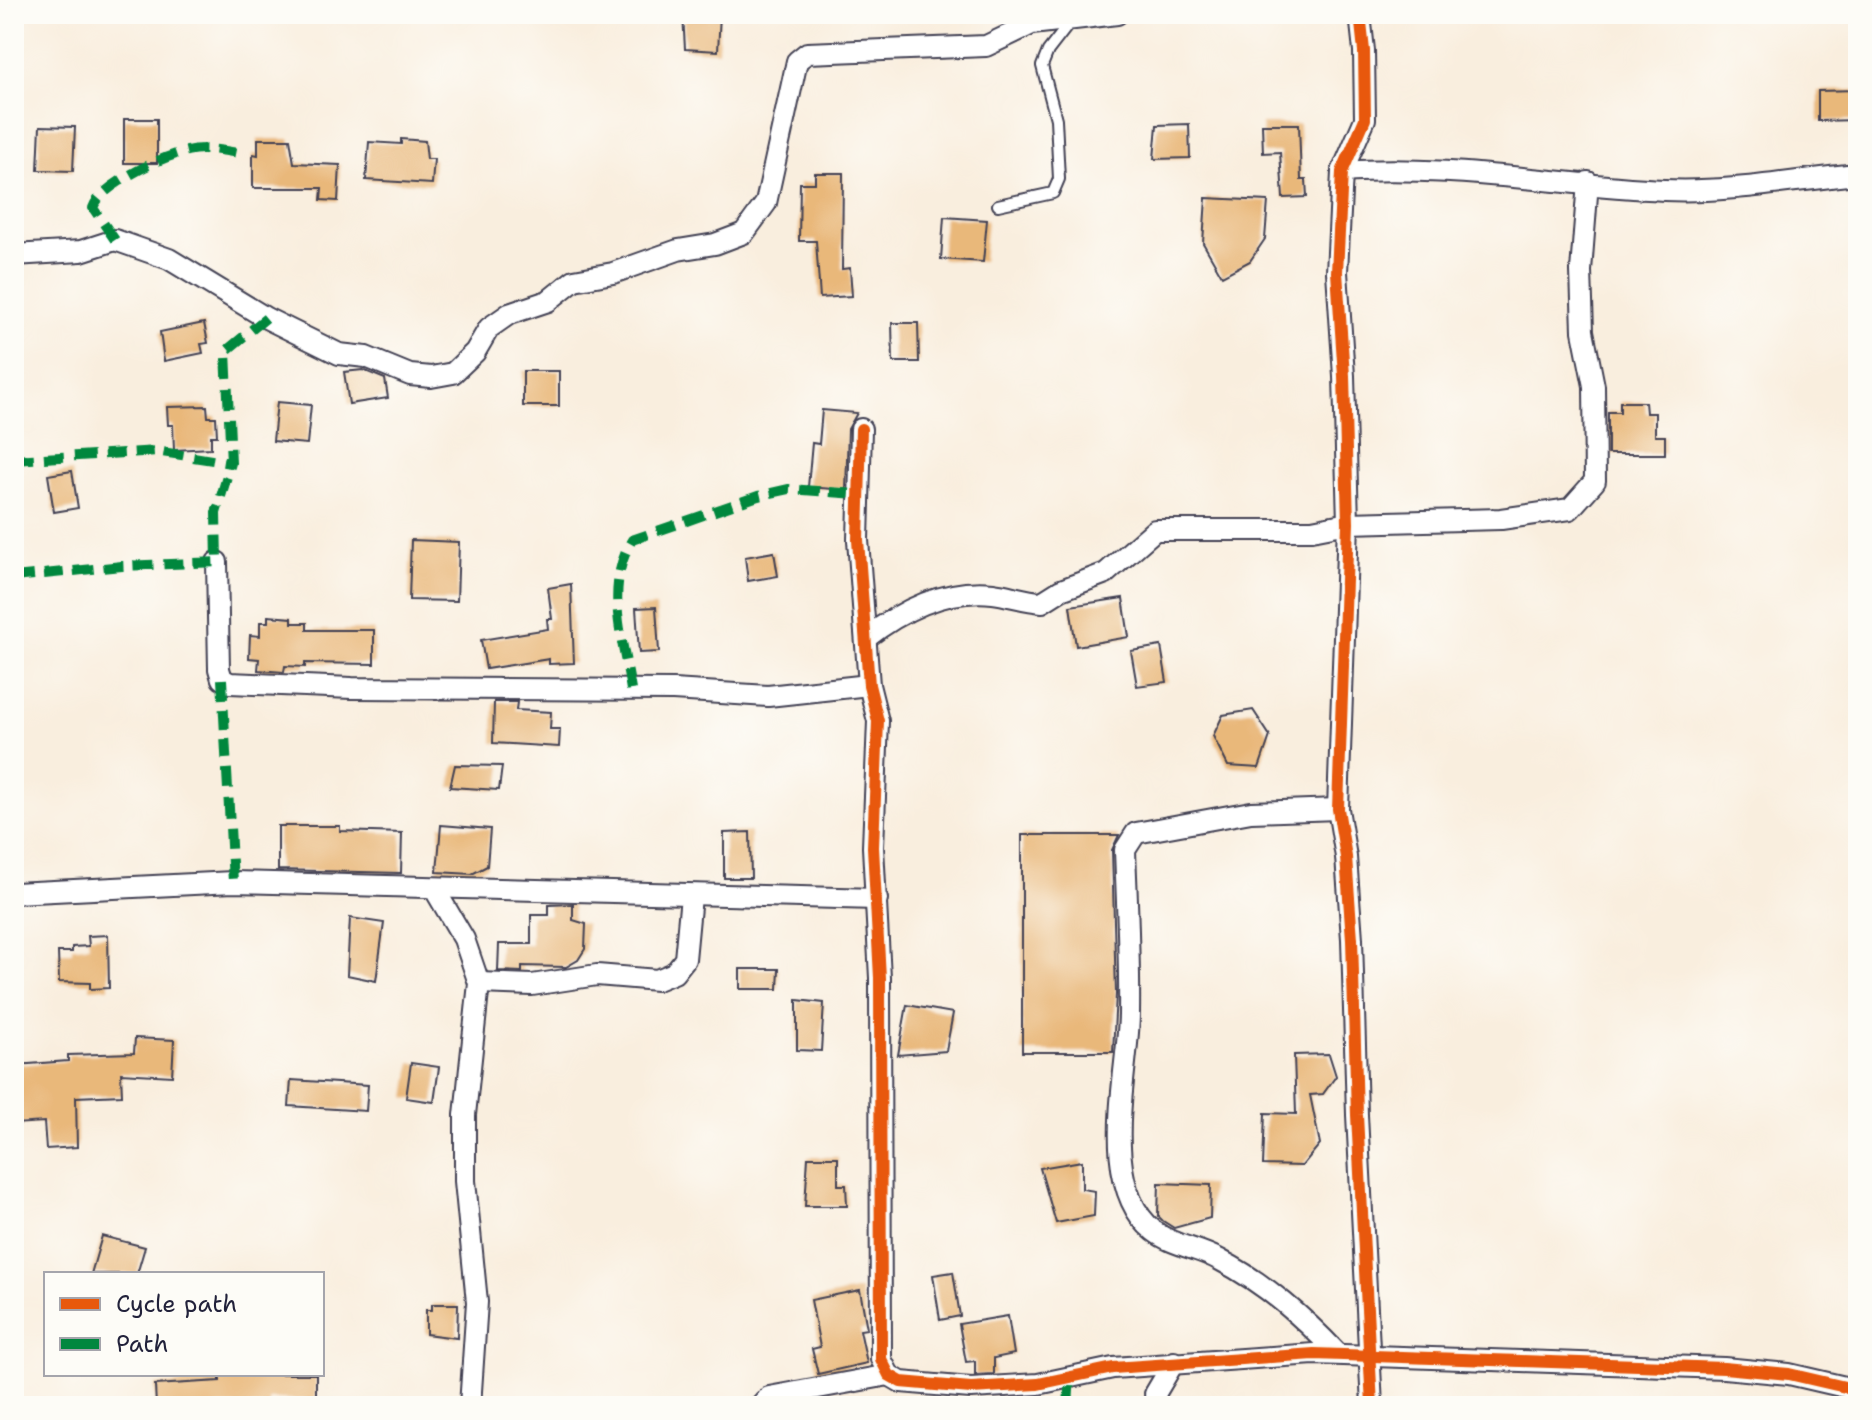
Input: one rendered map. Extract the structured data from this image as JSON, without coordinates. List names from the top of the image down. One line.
{"legend":["Cycle path","Path"]}
